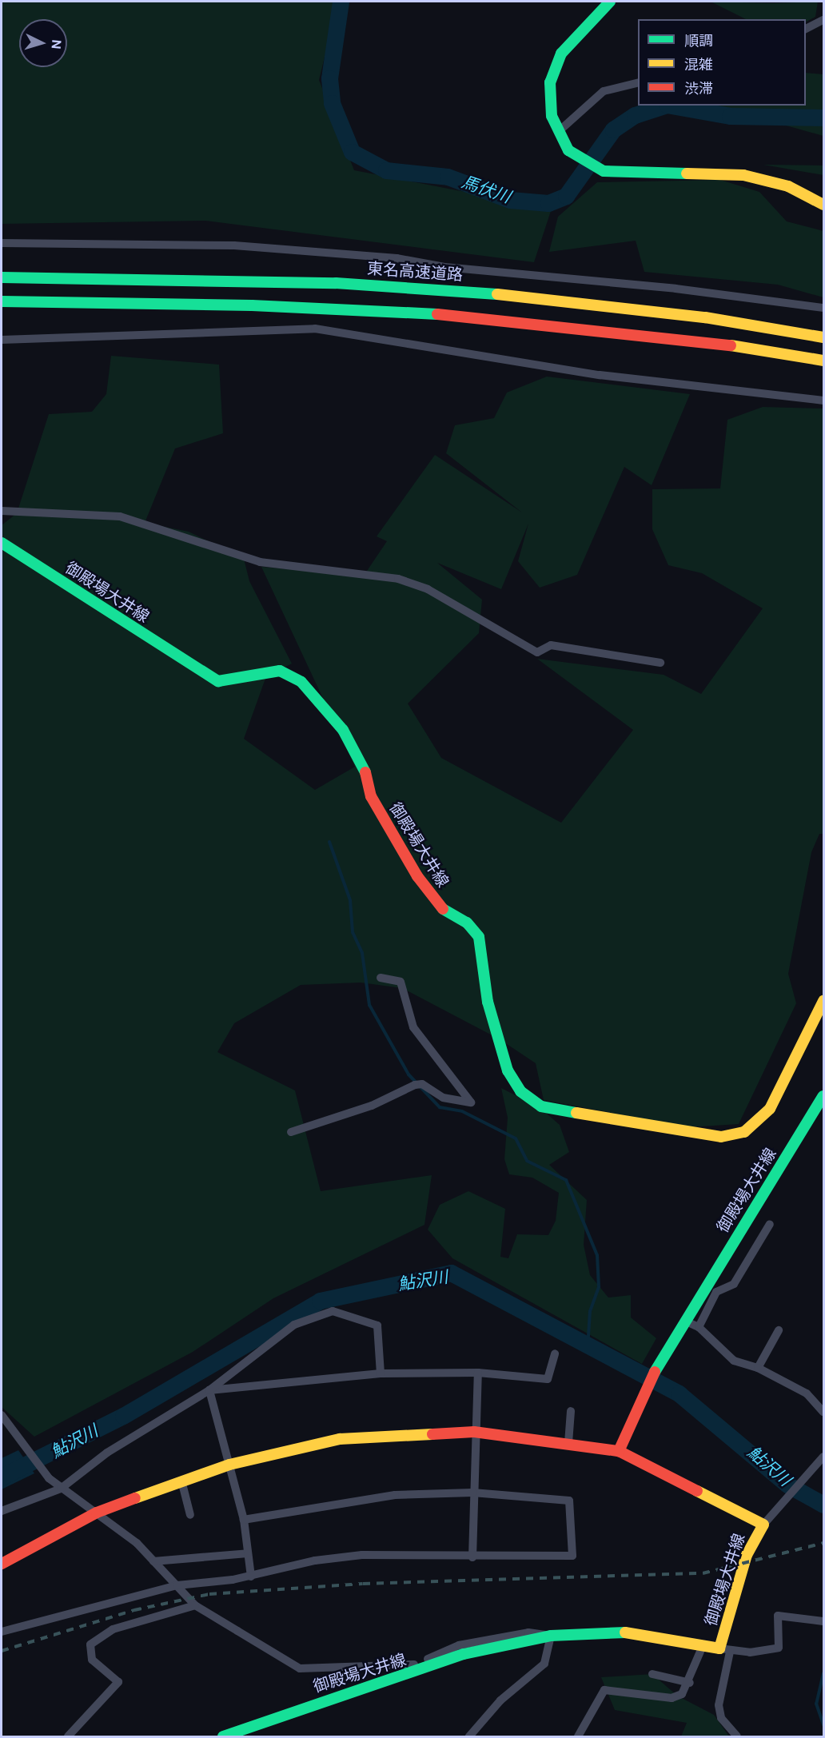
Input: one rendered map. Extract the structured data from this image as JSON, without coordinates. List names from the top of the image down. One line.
{"streets":{"main road":["東名高速道路","御殿場大井線"]},"water":["馬伏川","鮎沢川"],"legend":["順調","混雑","渋滞"],"north":"right"}
